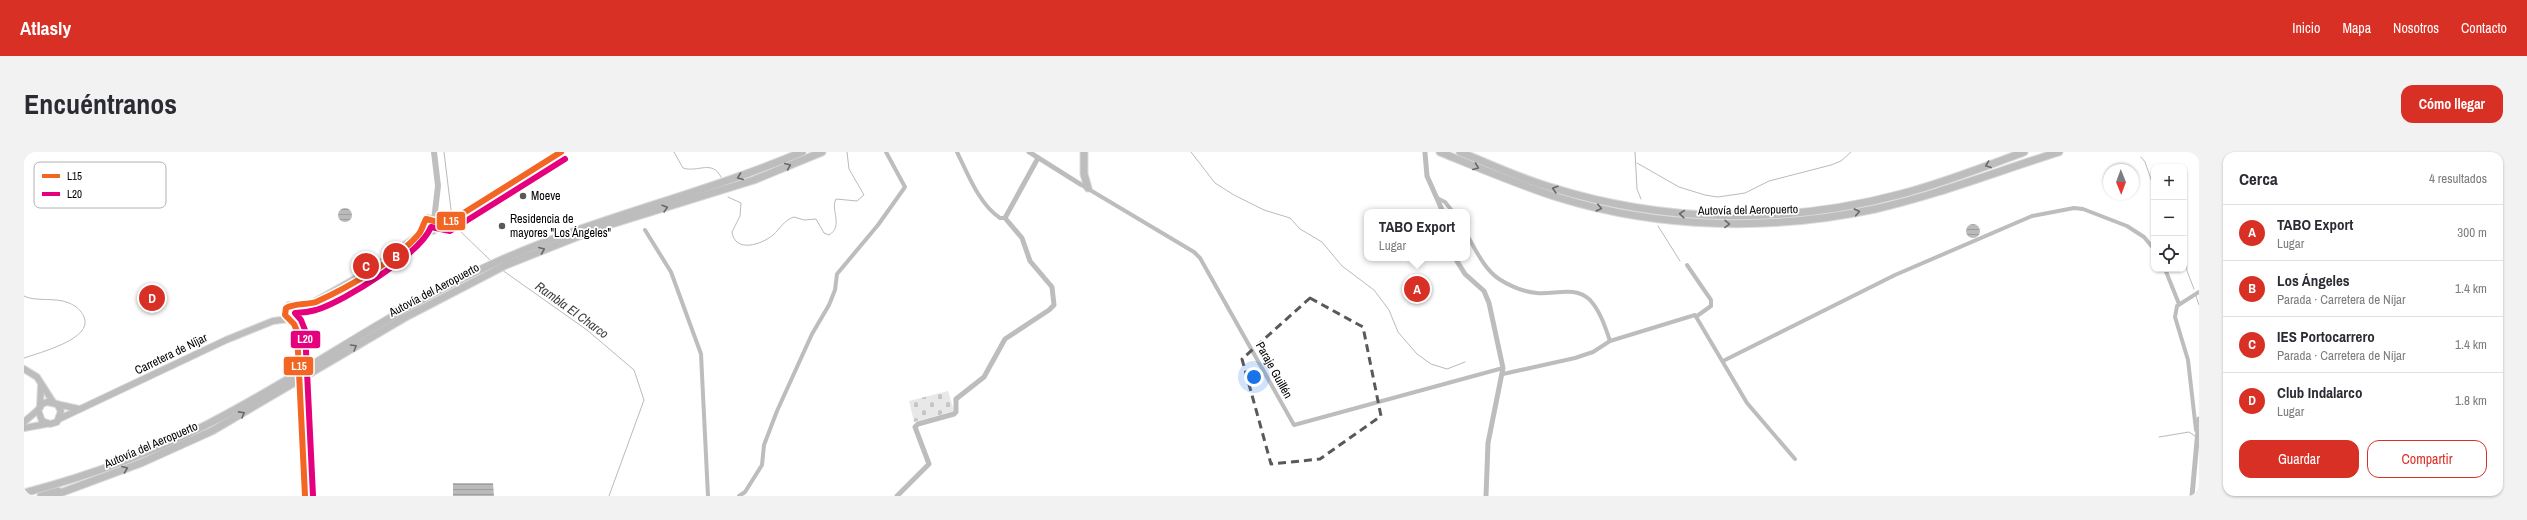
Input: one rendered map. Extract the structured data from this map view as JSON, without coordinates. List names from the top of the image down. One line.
{"streets":{"highway":["Autovía del Aeropuerto"],"main road":["Carretera de Níjar"],"street":["Paraje Guillén"]},"water":["Rambla El Charco"],"places":["Moeve","Residencia de mayores \"Los Ángeles\""],"lines":["transit line L15","transit line L20"],"legend":["L15","L20"],"north":"bottom","page":{"header":"Atlasly","nav":["Inicio","Mapa","Nosotros","Contacto"],"title":"Encuéntranos","buttons":["Cómo llegar",["Guardar","Compartir"]],"heading":["Cerca","4 resultados"],"map_buttons":["+","−"],"list":[{"mark":"A","name":"TABO Export","note":"Lugar","value":"300 m"},{"mark":"B","name":"Los Ángeles","note":"Parada · Carretera de Níjar","value":"1.4 km"},{"mark":"C","name":"IES Portocarrero","note":"Parada · Carretera de Níjar","value":"1.4 km"},{"mark":"D","name":"Club Indalarco","note":"Lugar","value":"1.8 km"}],"popup":["TABO Export","Lugar"],"pins":["B","C","A","D"]}}
